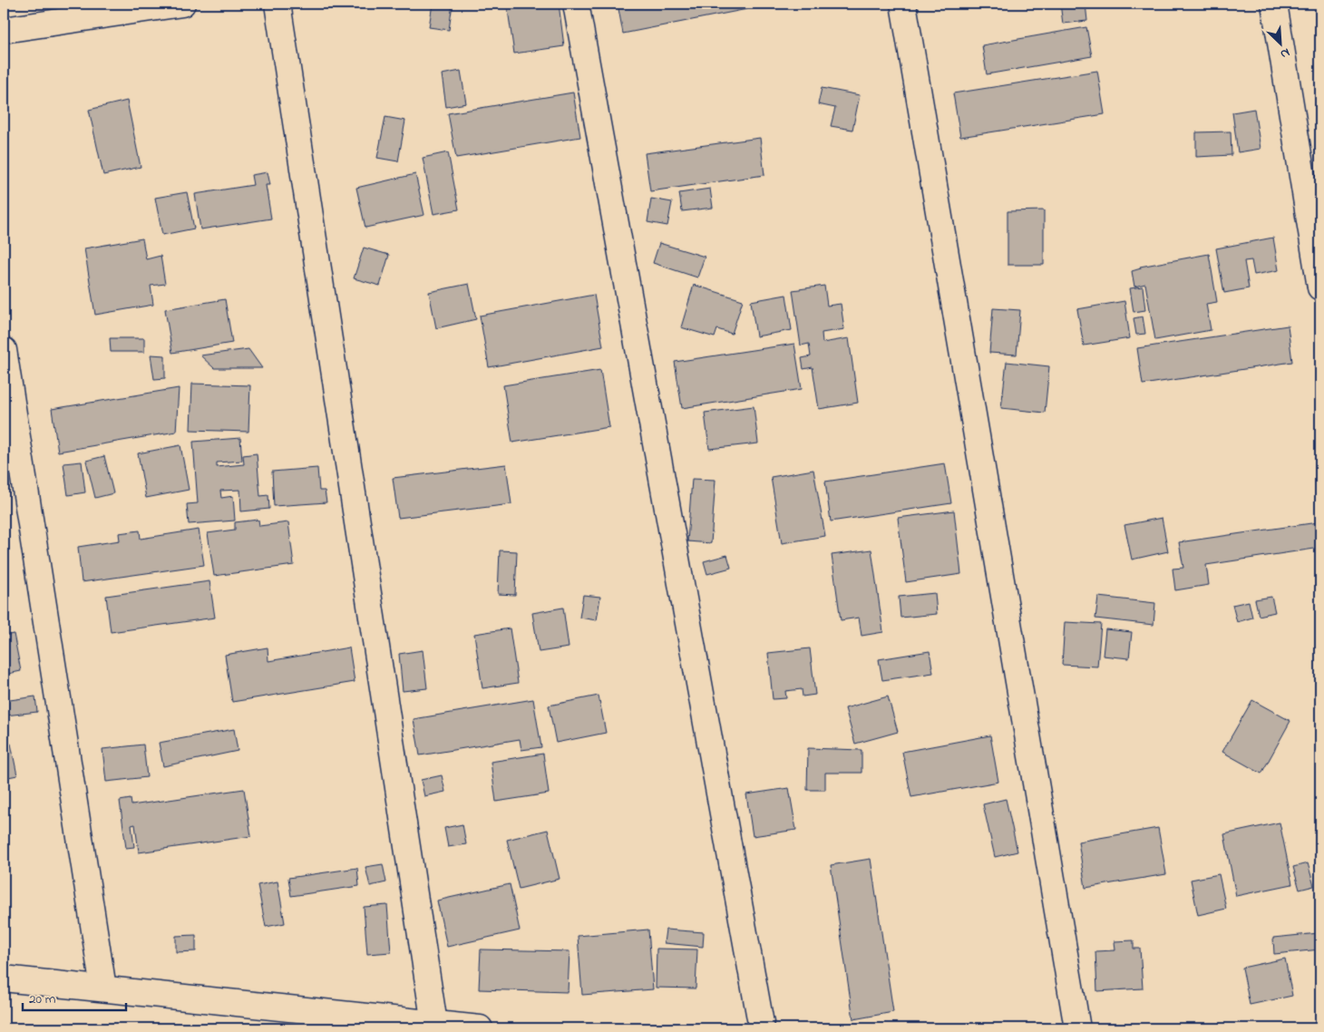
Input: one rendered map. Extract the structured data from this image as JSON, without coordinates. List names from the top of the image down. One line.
{"scale_bar":"20 m","north":"bottom right"}
